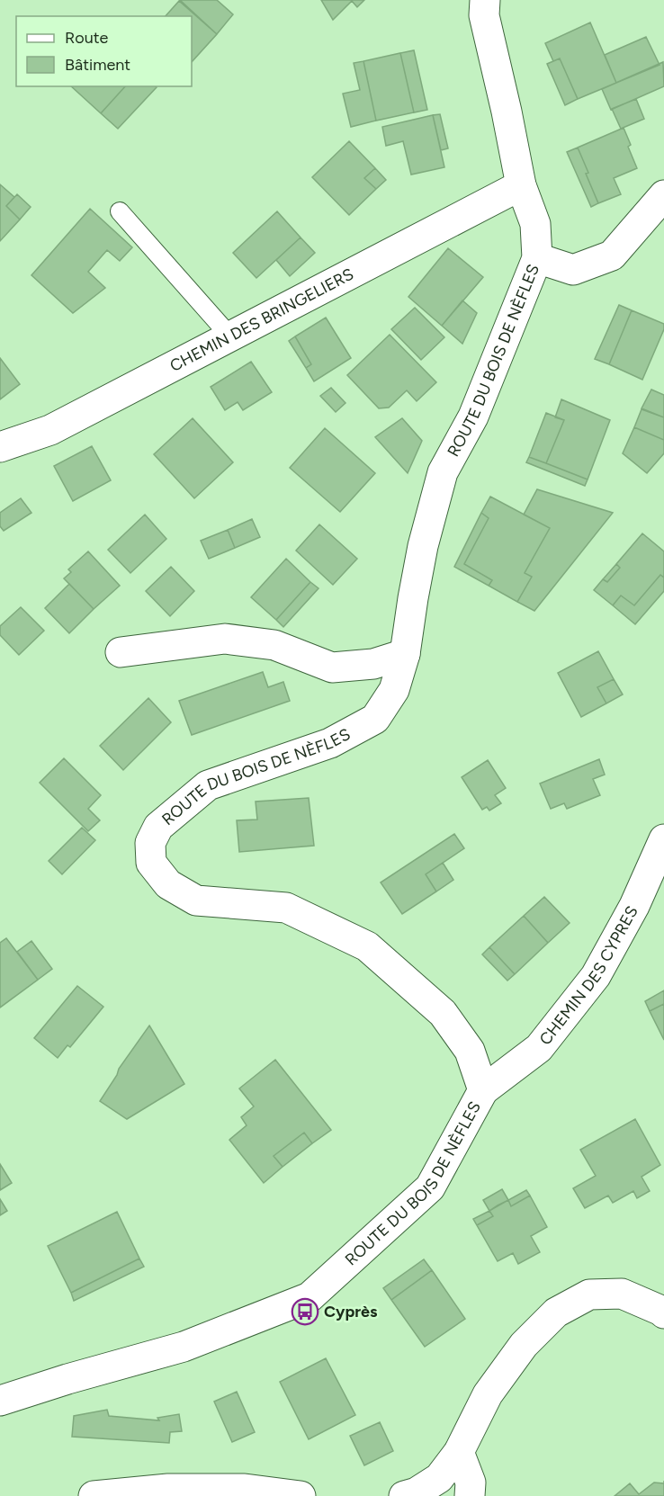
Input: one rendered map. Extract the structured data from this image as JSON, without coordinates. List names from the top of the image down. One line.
{"streets":{"street":["CHEMIN DES BRINGELIERS","ROUTE DU BOIS DE NÈFLES","CHEMIN DES CYPRES"]},"crossings":[["CHEMIN DES BRINGELIERS","ROUTE DU BOIS DE NÈFLES"],["ROUTE DU BOIS DE NÈFLES","CHEMIN DES CYPRES"]],"places":{"bus stop":["Cyprès"]},"legend":["Route","Bâtiment"]}
